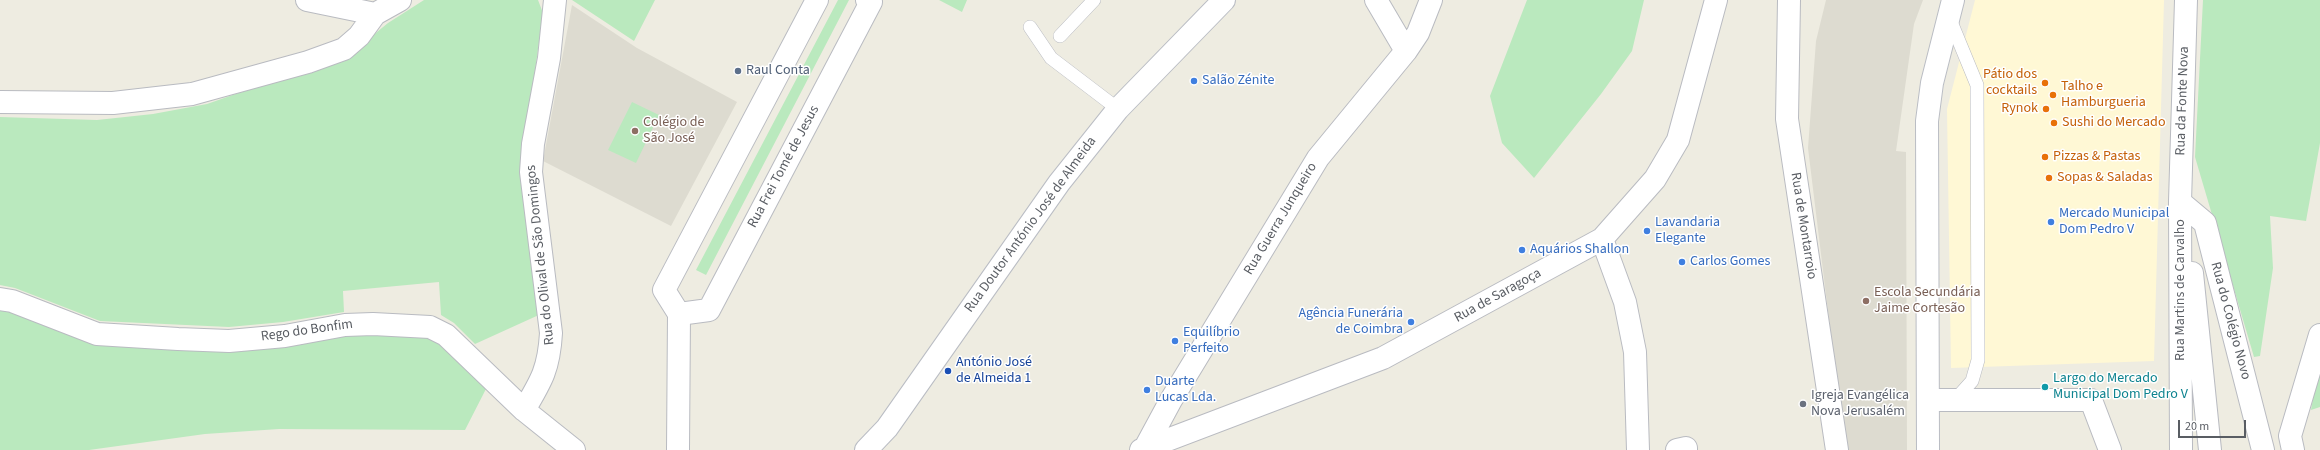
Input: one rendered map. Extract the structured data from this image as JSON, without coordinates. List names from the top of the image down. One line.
{"streets":{"street":["Rua da Fonte Nova","Rua Frei Tomé de Jesus","Rua Guerra Junqueiro","Rua Doutor António José de Almeida","Rua de Montarroio","Rua do Olival de São Domingos","Rua Martins de Carvalho","Rua de Saragoça","Rua do Colégio Novo","Rego do Bonfim"]},"crossings":[["Rua da Fonte Nova","Rua Martins de Carvalho"],["Rua da Fonte Nova","Rua do Colégio Novo"],["Rua Guerra Junqueiro","Rua de Saragoça"],["Rua do Olival de São Domingos","Rego do Bonfim"],["Rua Martins de Carvalho","Rua do Colégio Novo"]],"places":["Raul Conta","Salão Zénite","Pátio dos cocktails","Talho e Hamburgueria","Rynok","Sushi do Mercado","Colégio de São José","Pizzas & Pastas","Sopas & Saladas","Mercado Municipal Dom Pedro V","Lavandaria Elegante","Aquários Shallon","Carlos Gomes","Escola Secundária Jaime Cortesão","Agência Funerária de Coimbra","Equilíbrio Perfeito","António José de Almeida 1","Largo do Mercado Municipal Dom Pedro V","Duarte Lucas Lda.","Igreja Evangélica Nova Jerusalém"],"scale_bar":"20 m"}
